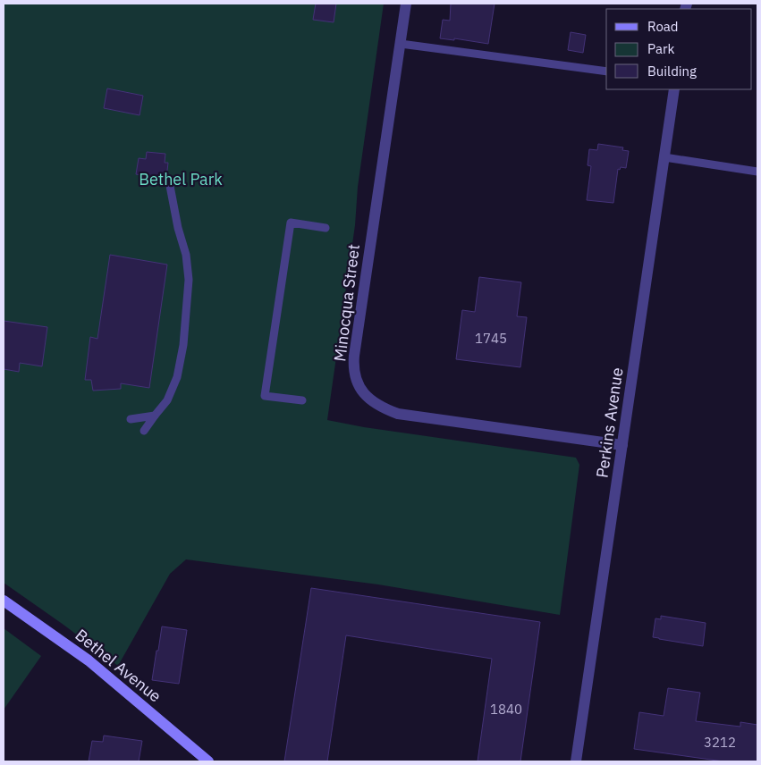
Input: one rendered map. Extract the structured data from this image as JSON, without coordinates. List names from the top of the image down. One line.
{"streets":{"street":["Minocqua Street","Perkins Avenue","Bethel Avenue"]},"crossings":[["Minocqua Street","Perkins Avenue"]],"parks":["Bethel Park"],"house_numbers":["1745","1840","3212"],"legend":["Road","Park","Building"]}
